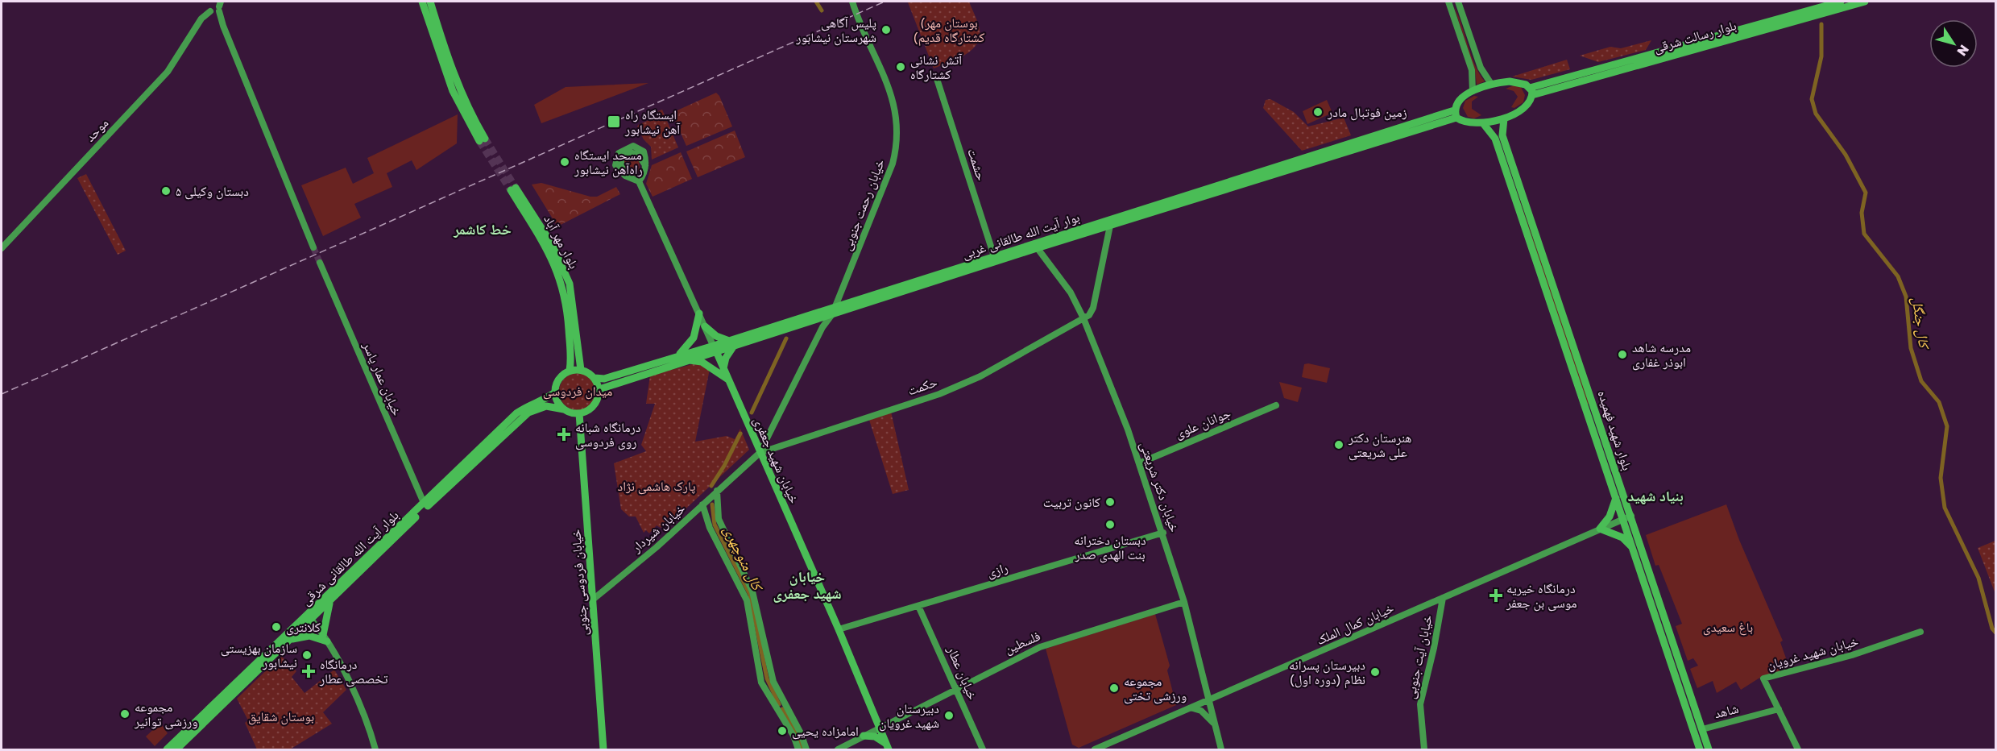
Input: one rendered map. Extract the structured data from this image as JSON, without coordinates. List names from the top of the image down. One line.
{"streets":{"main road":["بلوار رسالت شرقی","بوار آیت الله طالقانی غربی","بلوار مهر آباد","بلوار شهید فهمیده","خیابان شهید جعفری","بلوار آیت الله طالقانی شرقی","خیابان فردوسی جنوبی"],"street":["موحد","حشمت","خیابان رحمت جنوبی","خیابان عمار یاسر","حکمت","جوانان علوی","خیابان دکتر شریعتی","خیابان شیردار","رازی","خیابان کمال الملک","فلسطین","خیابان شهید غرویان","خیابان آیت جنوبی","خیابان عطار","شاهد"]},"crossings":[["حشمت","بوار آیت الله طالقانی غربی"],["خیابان رحمت جنوبی","بوار آیت الله طالقانی غربی"],["بوار آیت الله طالقانی غربی","بلوار مهر آباد"],["بوار آیت الله طالقانی غربی","خیابان شهید جعفری"],["بوار آیت الله طالقانی غربی","خیابان دکتر شریعتی"],["بوار آیت الله طالقانی غربی","بلوار آیت الله طالقانی شرقی"],["بوار آیت الله طالقانی غربی","خیابان فردوسی جنوبی"],["بلوار مهر آباد","بلوار آیت الله طالقانی شرقی"],["بلوار مهر آباد","خیابان فردوسی جنوبی"],["خیابان عمار یاسر","بلوار آیت الله طالقانی شرقی"],["حکمت","خیابان شهید جعفری"],["حکمت","خیابان دکتر شریعتی"],["حکمت","خیابان شیردار"],["جوانان علوی","خیابان دکتر شریعتی"],["بلوار شهید فهمیده","خیابان کمال الملک"],["بلوار شهید فهمیده","شاهد"],["خیابان شهید جعفری","خیابان شیردار"],["خیابان شهید جعفری","رازی"],["خیابان شهید جعفری","فلسطین"],["خیابان دکتر شریعتی","رازی"],["خیابان دکتر شریعتی","خیابان کمال الملک"],["خیابان دکتر شریعتی","فلسطین"],["خیابان شیردار","خیابان فردوسی جنوبی"],["بلوار آیت الله طالقانی شرقی","خیابان فردوسی جنوبی"],["رازی","خیابان عطار"],["خیابان کمال الملک","خیابان آیت جنوبی"],["فلسطین","خیابان عطار"],["خیابان شهید غرویان","شاهد"]],"districts":["خط کاشمر","بنیاد شهید","خیابان شهید جعفری"],"water":["کال جنگل","کال منوچهری"],"parks":["(بوستان مهر (کشتارگاه قدیم","میدان فردوسی","پارک هاشمی نژاد","باغ سعیدی","بوستان شقایق"],"places":{"other":["پلیس آگاهی شهرستان نیشابور","آتش نشانی کشتارگاه","زمین فوتبال مادر","مسحد ایستگاه راه‌آهن نیشابور","دبستان وکیلی ۵","مدرسه شاهد ابوذر غفاری","هنرستان دکتر علی شریعتی","کانون تربیت","دبستان دخترانه بنت الهدی صدر","کلانتری","سازمان بهزیستی نیشابور","دبیرستان پسرانه نظام (دوره اول)","مجموعه ورزشی تختی","مجموعه ورزشی توانیر","دبیرستان شهید غرویان","امامزاده یحیی"],"transit":["ایستگاه راه‌ آهن نیشابور"],"health":["درمانگاه شبانه روی فردوسی","درمانگاه خیریه موسی بن جعفر","درمانگاه تخصصی عطار"]},"north":"bottom right"}
